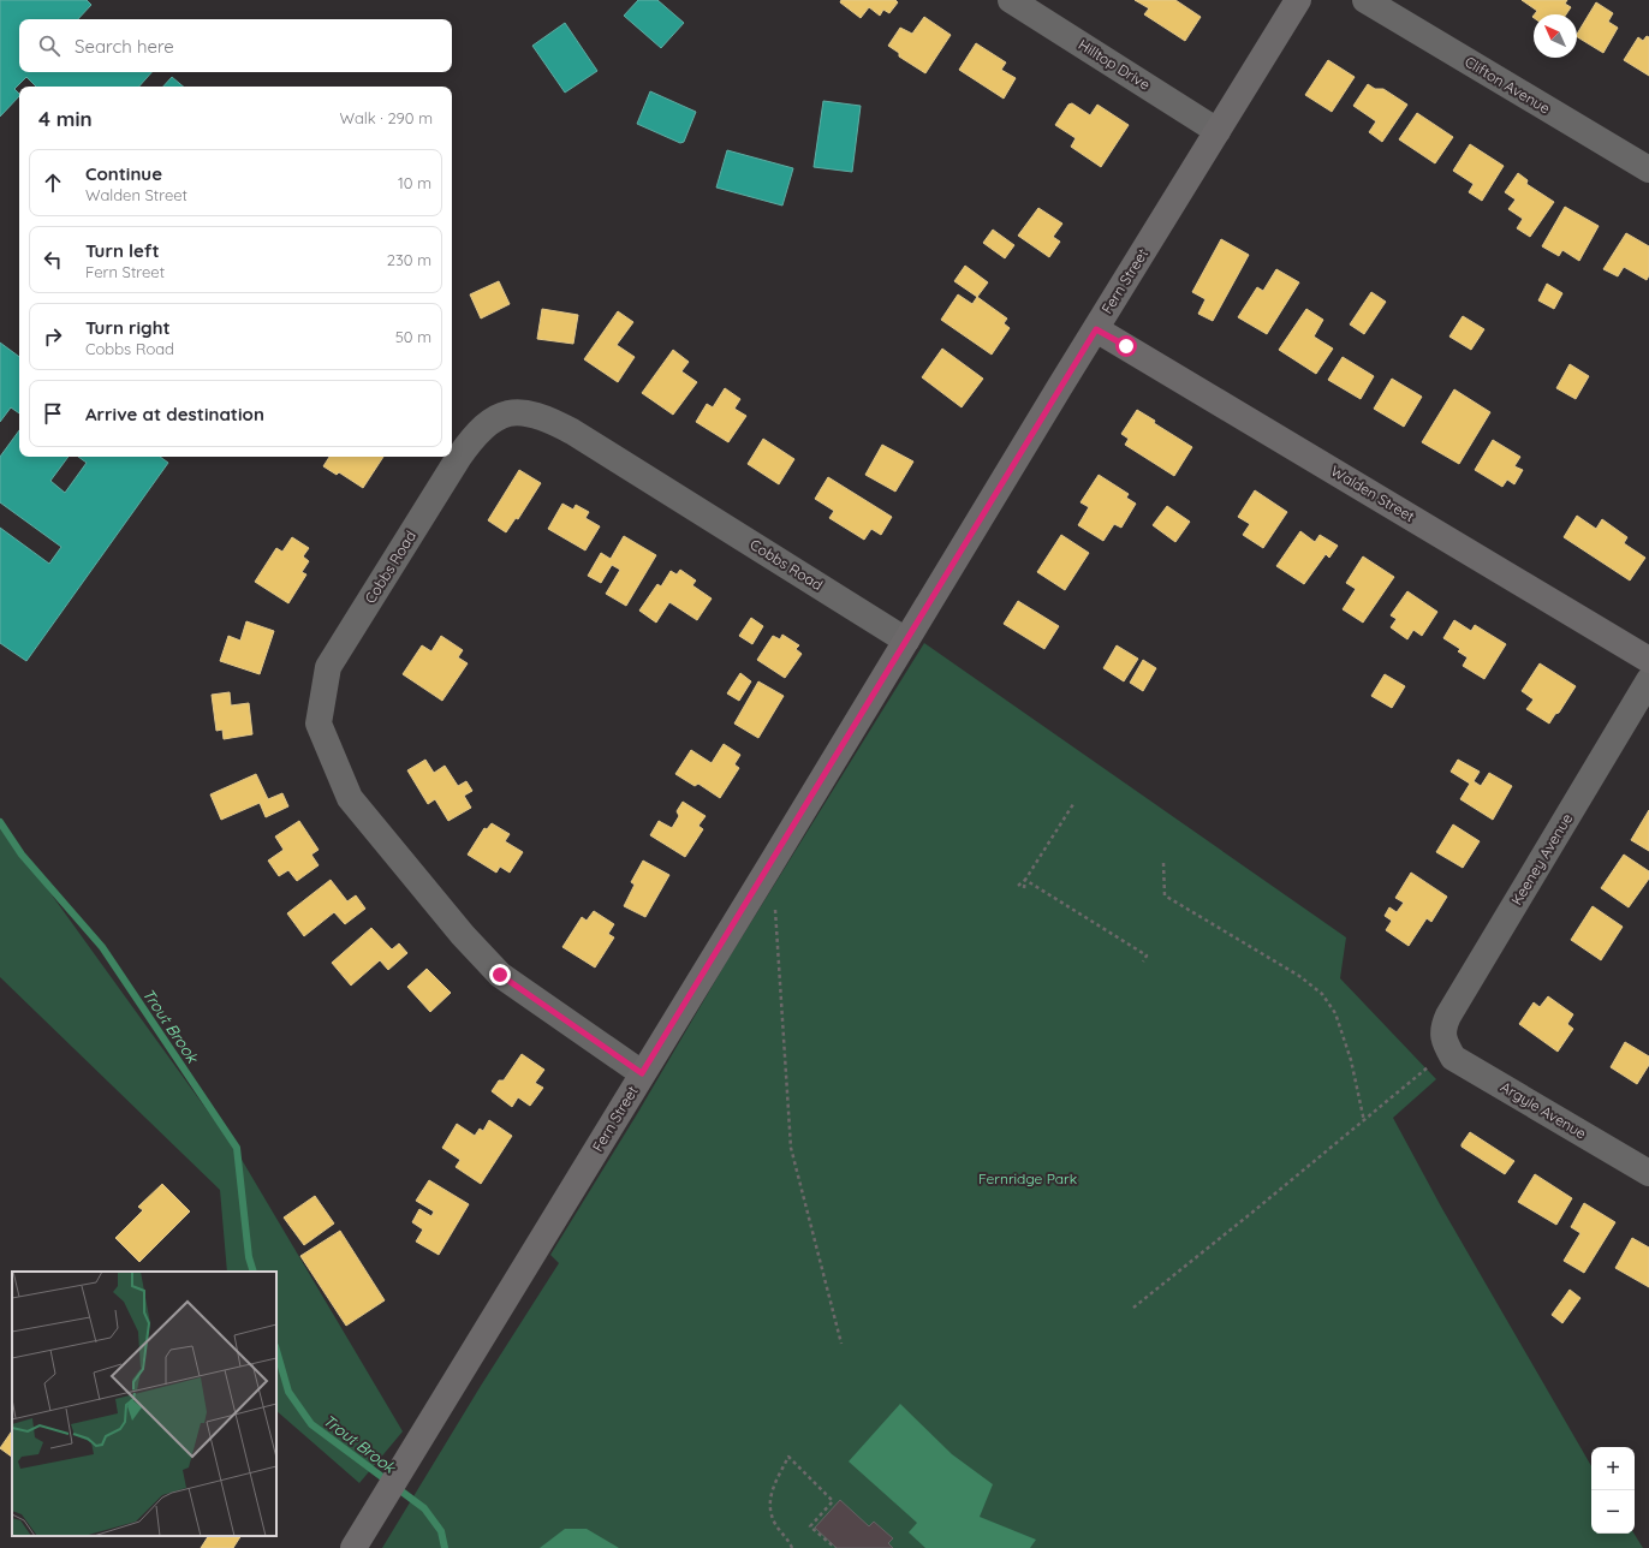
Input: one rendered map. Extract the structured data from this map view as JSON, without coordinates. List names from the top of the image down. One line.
{"streets":{"street":["Hilltop Drive","Clifton Avenue","Fern Street","Walden Street","Cobbs Road","Keeney Avenue","Argyle Avenue"]},"crossings":[["Hilltop Drive","Fern Street"],["Fern Street","Walden Street"],["Fern Street","Cobbs Road"],["Keeney Avenue","Argyle Avenue"]],"water":["Trout Brook"],"parks":["Fernridge Park"],"north":"top left","page":{"search":"Search here","heading":["4 min","Walk · 290 m"],"list":[["Continue","Walden Street","10 m"],["Turn left","Fern Street","230 m"],["Turn right","Cobbs Road","50 m"],"Arrive at destination"],"map_buttons":["+","−"]}}
